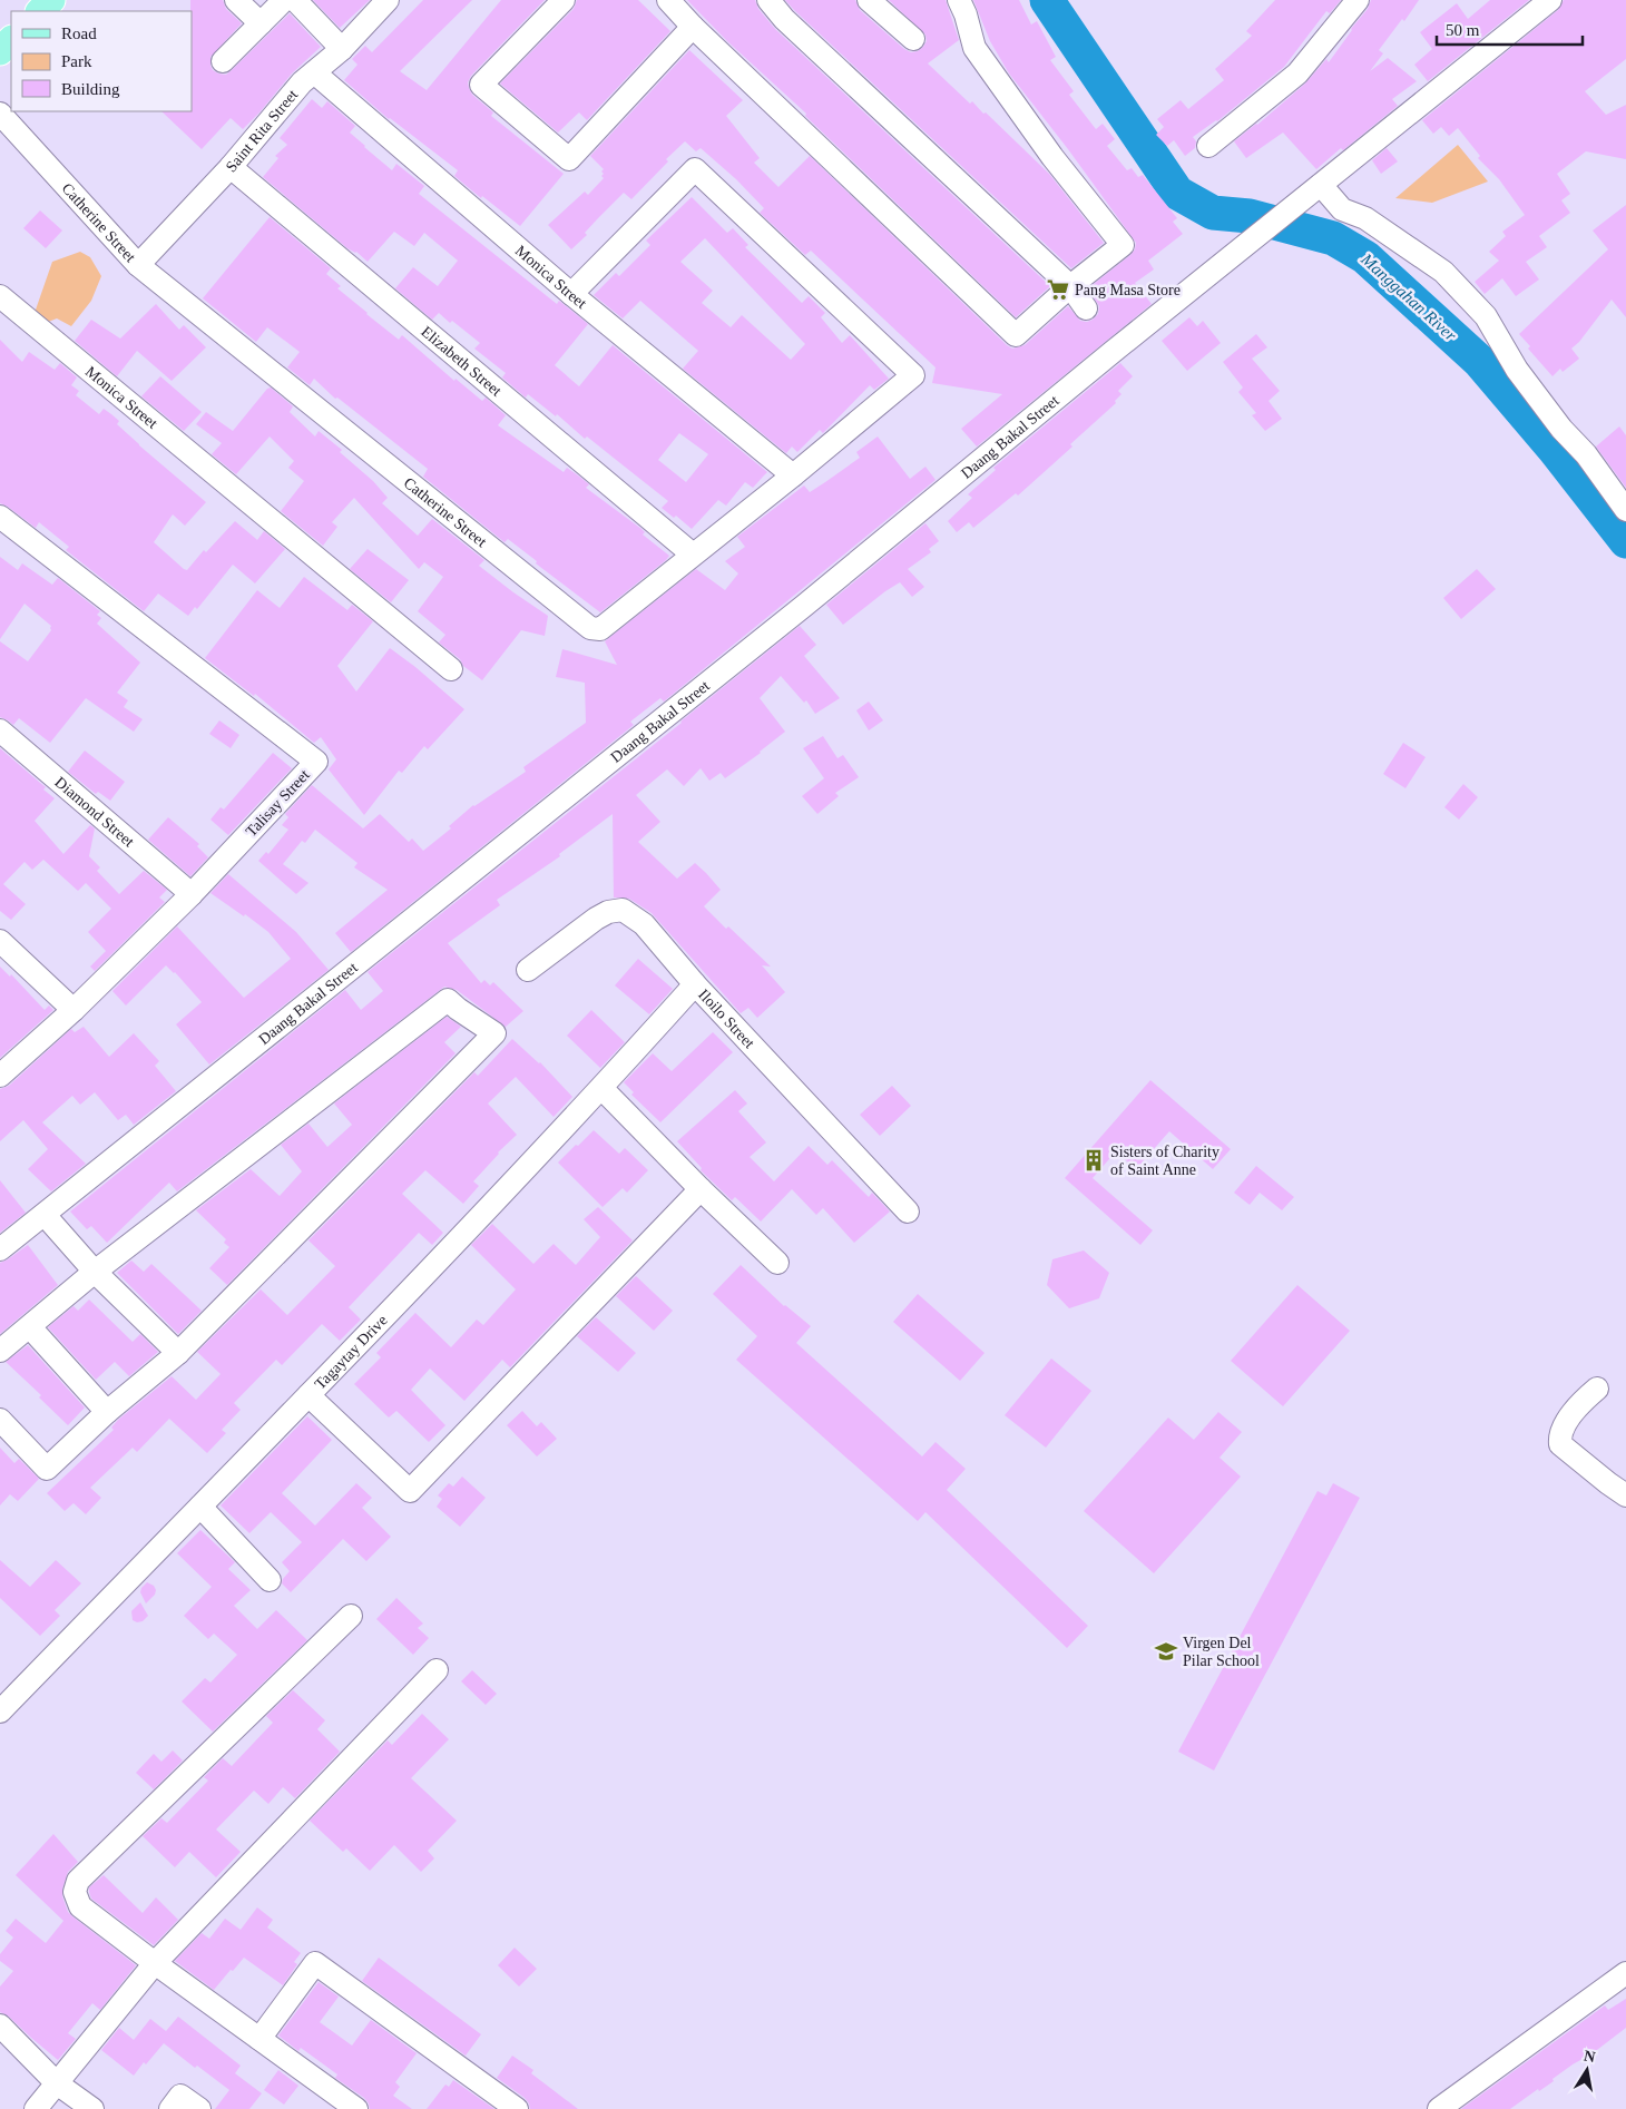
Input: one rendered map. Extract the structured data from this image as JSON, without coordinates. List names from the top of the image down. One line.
{"streets":{"street":["Saint Rita Street","Catherine Street","Monica Street","Elizabeth Street","Daang Bakal Street","Talisay Street","Diamond Street","Iloilo Street","Tagaytay Drive"]},"crossings":[["Saint Rita Street","Catherine Street"],["Saint Rita Street","Monica Street"],["Saint Rita Street","Elizabeth Street"],["Catherine Street","Monica Street"],["Catherine Street","Elizabeth Street"],["Talisay Street","Diamond Street"],["Iloilo Street","Tagaytay Drive"]],"water":["Manggahan River"],"places":{"supermarket":["Pang Masa Store"],"building":["Sisters of Charity of Saint Anne"],"school or university":["Virgen Del Pilar School"]},"legend":["Road","Park","Building"],"scale_bar":"50 m","north":"top"}
